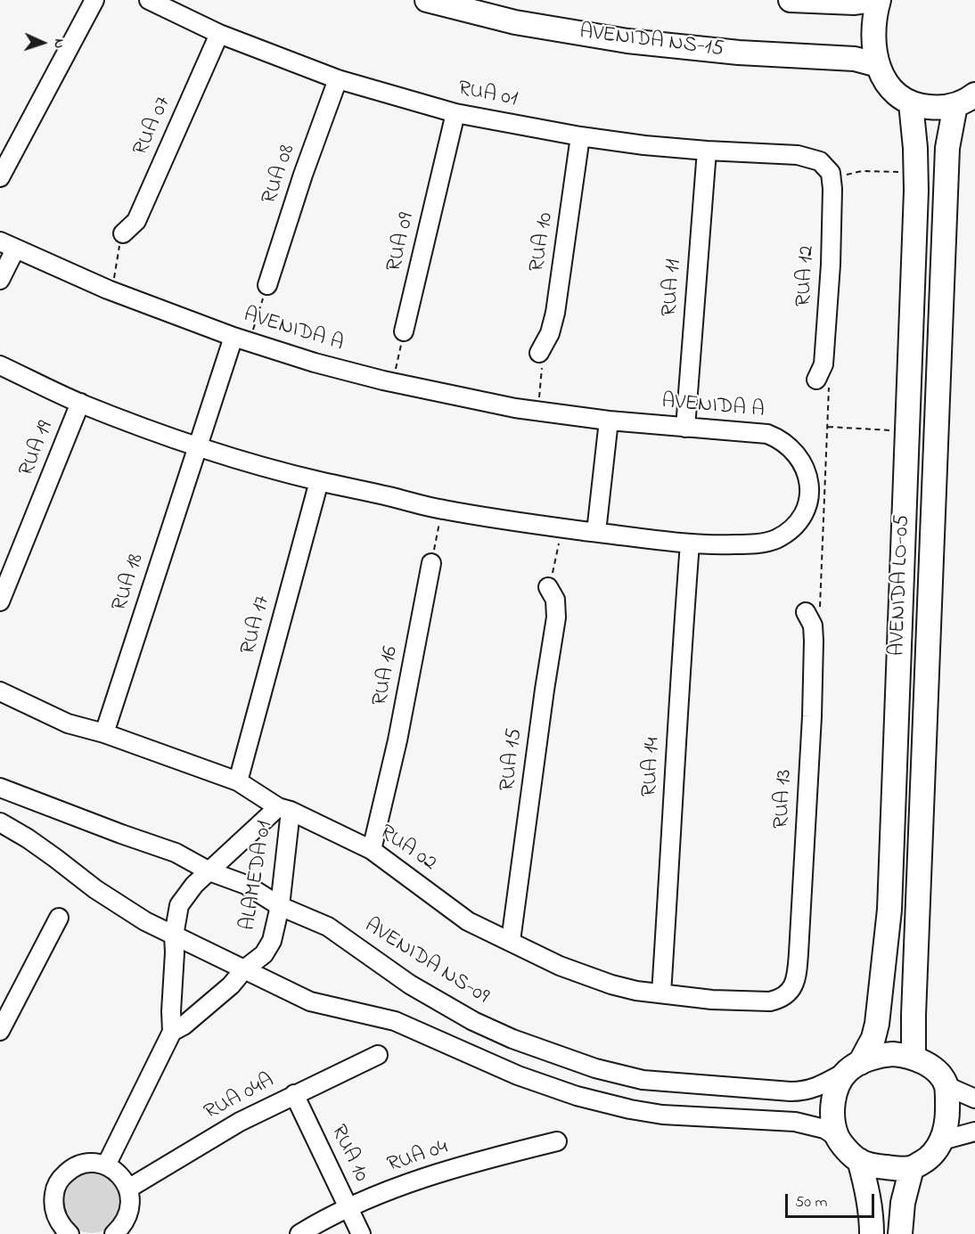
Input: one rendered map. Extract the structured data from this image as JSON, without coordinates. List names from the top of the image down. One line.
{"streets":{"main road":["AVENIDA NS-15","AVENIDA LO-05"],"street":["RUA 01","RUA 07","RUA 08","RUA 09","RUA 10","RUA 12","RUA 11","AVENIDA A","RUA 19","RUA 18","RUA 17","RUA 16","RUA 15","RUA 14","RUA 13","RUA 02","ALAMEDA 01","AVENIDA NS-09","RUA 04A","RUA 04"]},"crossings":[["RUA 01","RUA 07"],["RUA 01","RUA 08"],["RUA 01","RUA 09"],["RUA 01","RUA 10"],["RUA 01","RUA 12"],["RUA 01","RUA 11"],["RUA 10","RUA 04A"],["RUA 10","RUA 04"],["RUA 11","AVENIDA A"],["AVENIDA A","RUA 19"],["AVENIDA A","RUA 18"],["AVENIDA A","RUA 17"],["AVENIDA A","RUA 14"],["RUA 18","RUA 02"],["AVENIDA LO-05","AVENIDA NS-09"],["RUA 17","RUA 02"],["RUA 16","RUA 02"],["RUA 15","RUA 02"],["RUA 14","RUA 02"],["RUA 13","RUA 02"],["RUA 02","ALAMEDA 01"],["ALAMEDA 01","AVENIDA NS-09"]],"scale_bar":"50 m","north":"right"}
